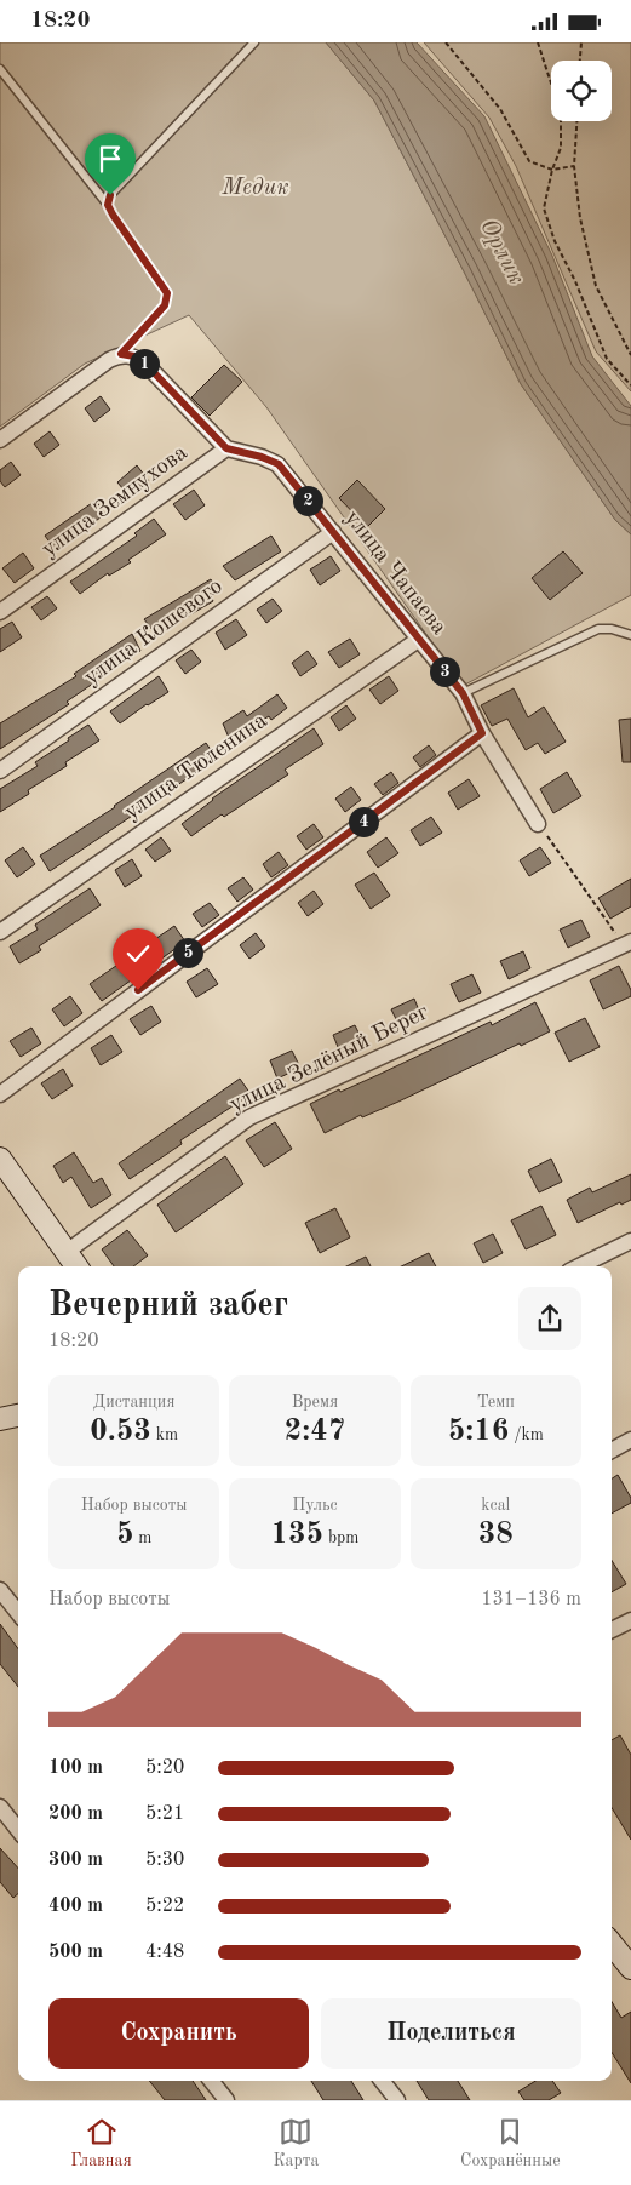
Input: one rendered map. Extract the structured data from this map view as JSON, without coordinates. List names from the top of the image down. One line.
{"streets":{"street":["улица Земнухова","улица Чапаева","улица Кошевого","улица Тюленина","улица Зелёный Берег"]},"crossings":[["улица Земнухова","улица Чапаева"],["улица Чапаева","улица Кошевого"],["улица Чапаева","улица Тюленина"]],"water":["Орлик"],"parks":["Медик"],"page":{"status":"18:20","pins":["1","2","3","4","5"],"heading":["Вечерний забег","18:20"],"stats":[["Дистанция","0.53 km"],["Время","2:47"],["Темп","5:16 /km"],["Набор высоты","5 m"],["Пульс","135 bpm"],["kcal","38"]],"chart":["Набор высоты","131–136 m"],"list":[{"name":"100 m","note":"5:20"},{"name":"200 m","note":"5:21"},{"name":"300 m","note":"5:30"},{"name":"400 m","note":"5:22"},{"name":"500 m","note":"4:48"}],"buttons":["Сохранить","Поделиться"],"tabs":["Главная","Карта","Сохранённые"]}}
